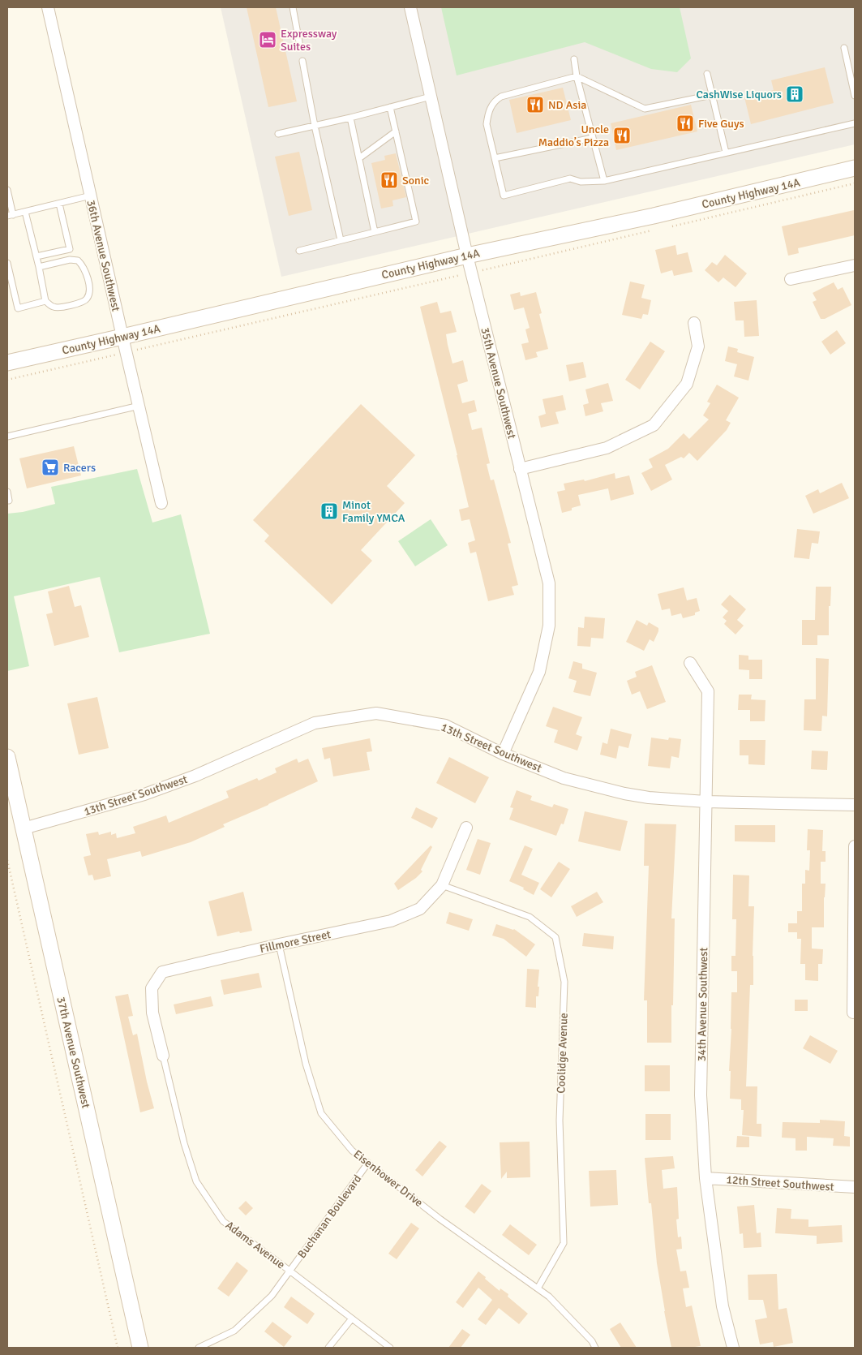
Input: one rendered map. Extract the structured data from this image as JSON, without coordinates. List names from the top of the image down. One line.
{"streets":{"main road":["County Highway 14A","37th Avenue Southwest"],"street":["36th Avenue Southwest","35th Avenue Southwest","13th Street Southwest","Fillmore Street","34th Avenue Southwest","12th Street Southwest"],"lane":["Coolidge Avenue","Eisenhower Drive","Buchanan Boulevard","Adams Avenue"]},"crossings":[["County Highway 14A","36th Avenue Southwest"],["County Highway 14A","35th Avenue Southwest"],["35th Avenue Southwest","13th Street Southwest"],["13th Street Southwest","34th Avenue Southwest"],["13th Street Southwest","37th Avenue Southwest"],["Fillmore Street","Coolidge Avenue"],["Fillmore Street","Eisenhower Drive"],["Fillmore Street","Adams Avenue"],["34th Avenue Southwest","12th Street Southwest"],["Coolidge Avenue","Eisenhower Drive"],["Eisenhower Drive","Buchanan Boulevard"],["Buchanan Boulevard","Adams Avenue"]],"places":{"hotel":["Expressway Suites"],"building":["CashWise Liquors","Minot Family YMCA"],"restaurant":["ND Asia","Five Guys","Uncle Maddio’s Pizza","Sonic"],"supermarket":["Racers"]}}
